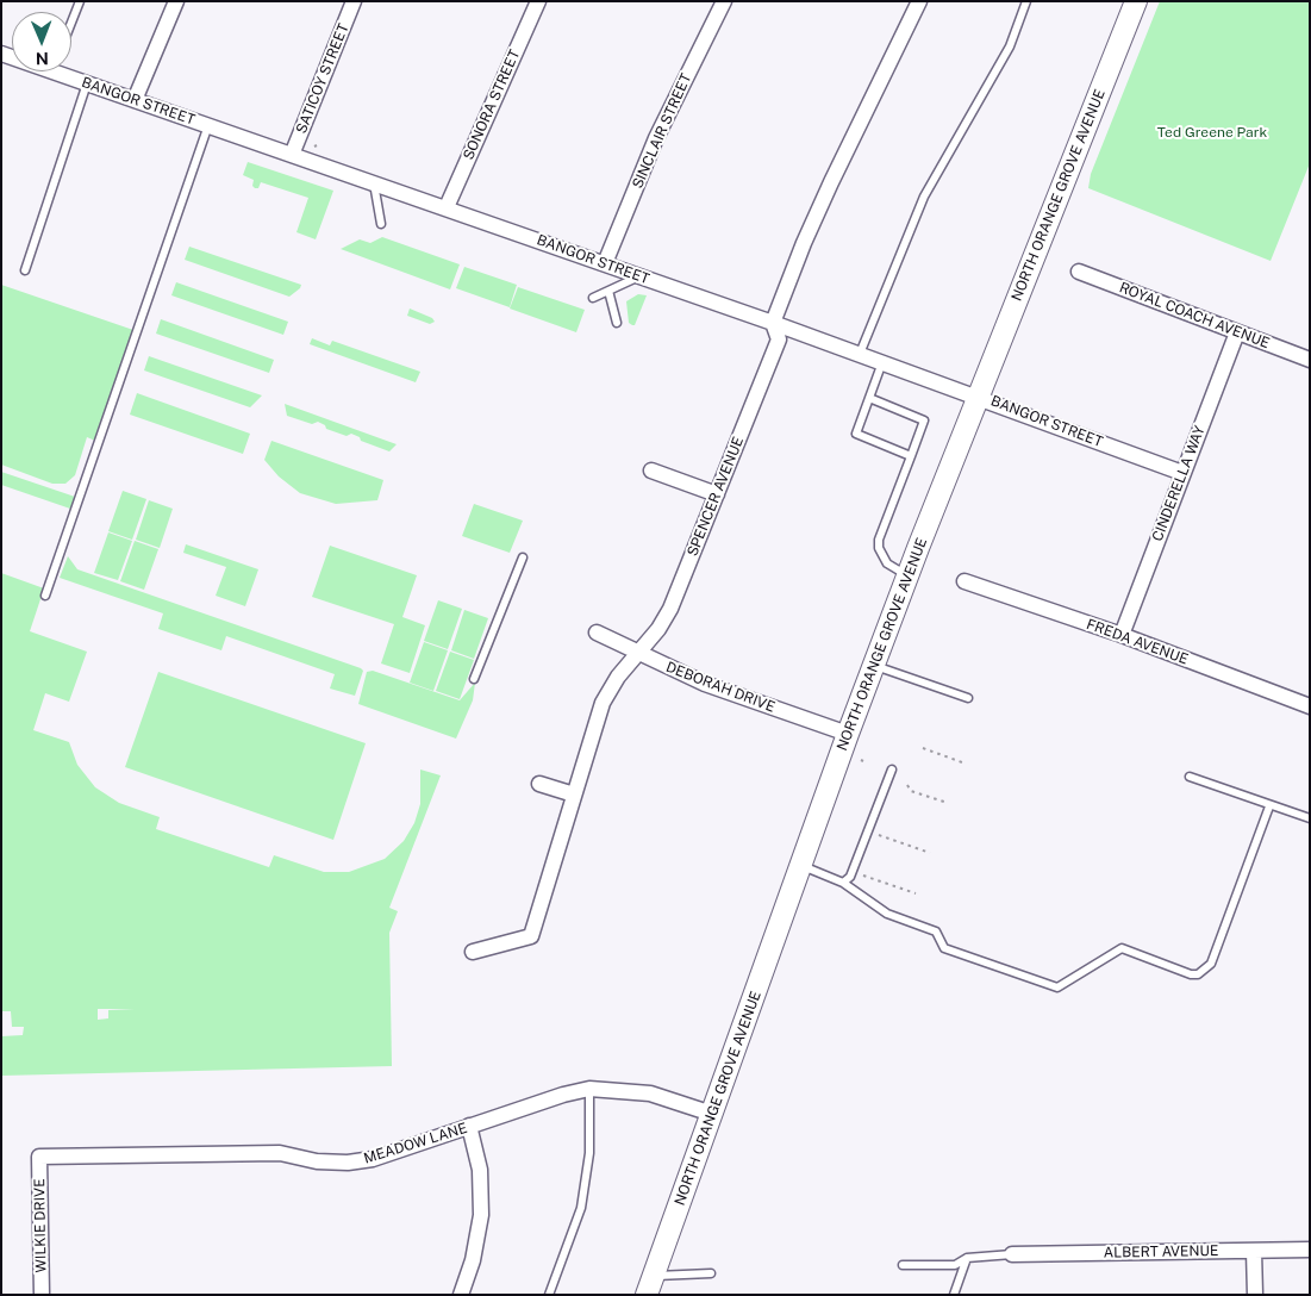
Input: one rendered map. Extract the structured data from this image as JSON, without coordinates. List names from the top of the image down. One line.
{"streets":{"main road":["NORTH ORANGE GROVE AVENUE"],"street":["SATICOY STREET","BANGOR STREET","SONORA STREET","SINCLAIR STREET","ROYAL COACH AVENUE","CINDERELLA WAY","SPENCER AVENUE","FREDA AVENUE","DEBORAH DRIVE","MEADOW LANE","WILKIE DRIVE","ALBERT AVENUE"]},"crossings":[["SATICOY STREET","BANGOR STREET"],["BANGOR STREET","SONORA STREET"],["BANGOR STREET","SINCLAIR STREET"],["BANGOR STREET","NORTH ORANGE GROVE AVENUE"],["BANGOR STREET","CINDERELLA WAY"],["BANGOR STREET","SPENCER AVENUE"],["NORTH ORANGE GROVE AVENUE","DEBORAH DRIVE"],["NORTH ORANGE GROVE AVENUE","MEADOW LANE"],["ROYAL COACH AVENUE","CINDERELLA WAY"],["CINDERELLA WAY","FREDA AVENUE"],["SPENCER AVENUE","DEBORAH DRIVE"],["MEADOW LANE","WILKIE DRIVE"]],"parks":["Ted Greene Park"],"north":"bottom"}
